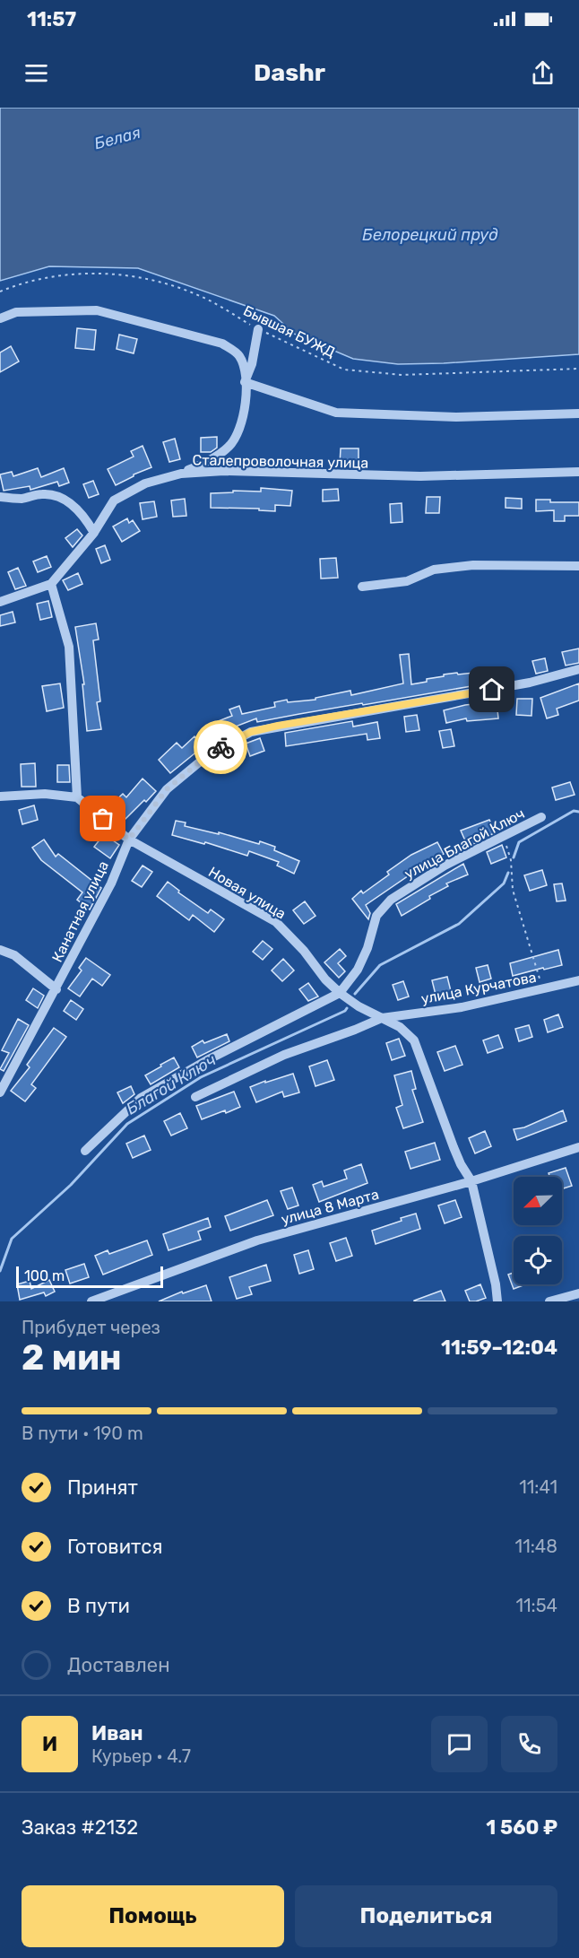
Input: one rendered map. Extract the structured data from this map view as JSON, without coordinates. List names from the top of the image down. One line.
{"streets":{"street":["Сталепроволочная улица","улица Благой Ключ","Новая улица","Канатная улица","улица Курчатова","улица 8 Марта"],"path":["Бывшая БУЖД"]},"crossings":[["улица Благой Ключ","Новая улица"],["Новая улица","Канатная улица"],["Новая улица","улица Курчатова"],["Новая улица","улица 8 Марта"]],"water":["Белая","Белорецкий пруд","Благой Ключ"],"scale_bar":"100 m","north":"bottom left","page":{"status":"11:57","header":"Dashr","scale":"100 m","heading":["2 мин","Прибудет через","11:59–12:04"],"panel":["Иван","Курьер · 4.7","Заказ #2132","1 560 ₽"],"bar":"В пути · 190 m","list":[["Принят","11:41"],["Готовится","11:48"],["В пути","11:54"],"Доставлен"],"round":"И","buttons":["Помощь","Поделиться"]}}
